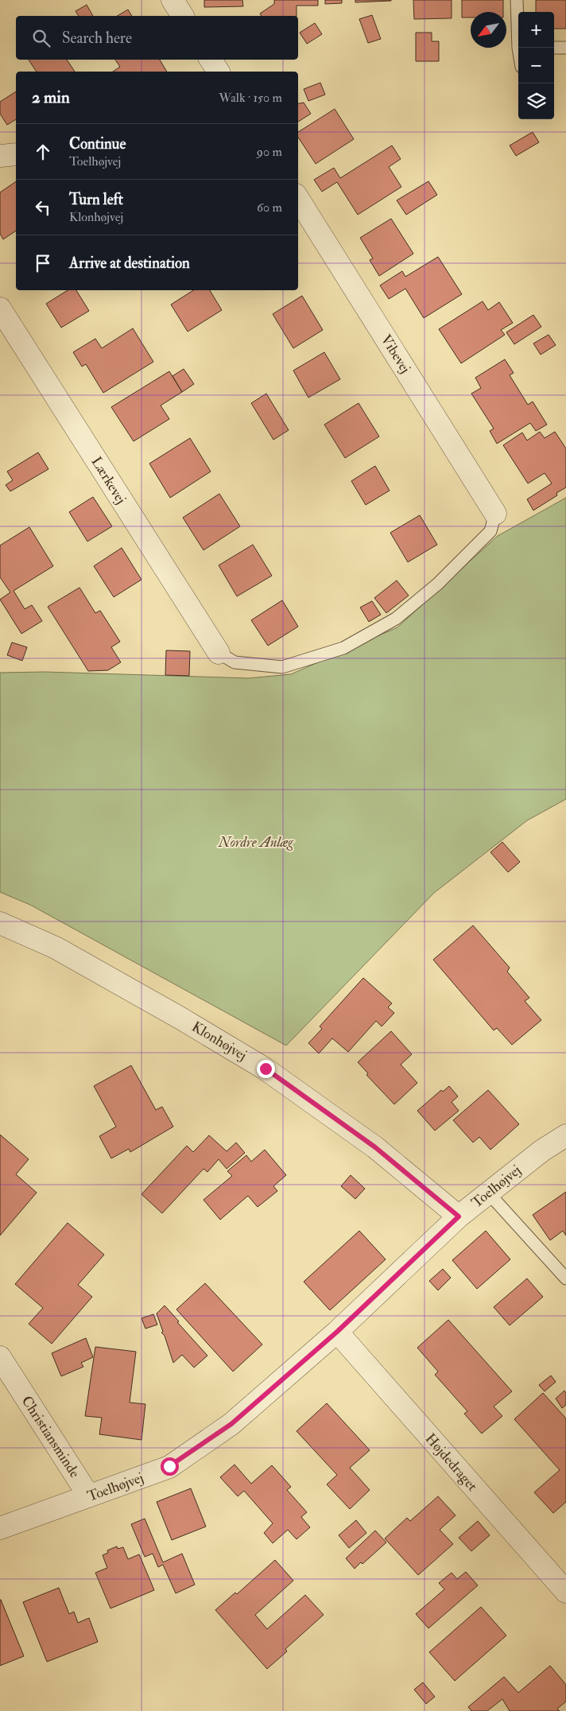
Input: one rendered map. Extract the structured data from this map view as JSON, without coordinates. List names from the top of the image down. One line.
{"streets":{"street":["Vibevej","Lærkevej","Klonhøjvej","Toelhøjvej","Christiansminde","Højdedraget"]},"crossings":[["Klonhøjvej","Toelhøjvej"],["Toelhøjvej","Christiansminde"],["Toelhøjvej","Højdedraget"]],"parks":["Nordre Anlæg"],"north":"bottom left","page":{"map_buttons":["+","−"],"search":"Search here","heading":["2 min","Walk · 150 m"],"list":[["Continue","Toelhøjvej","90 m"],["Turn left","Klonhøjvej","60 m"],"Arrive at destination"]}}
